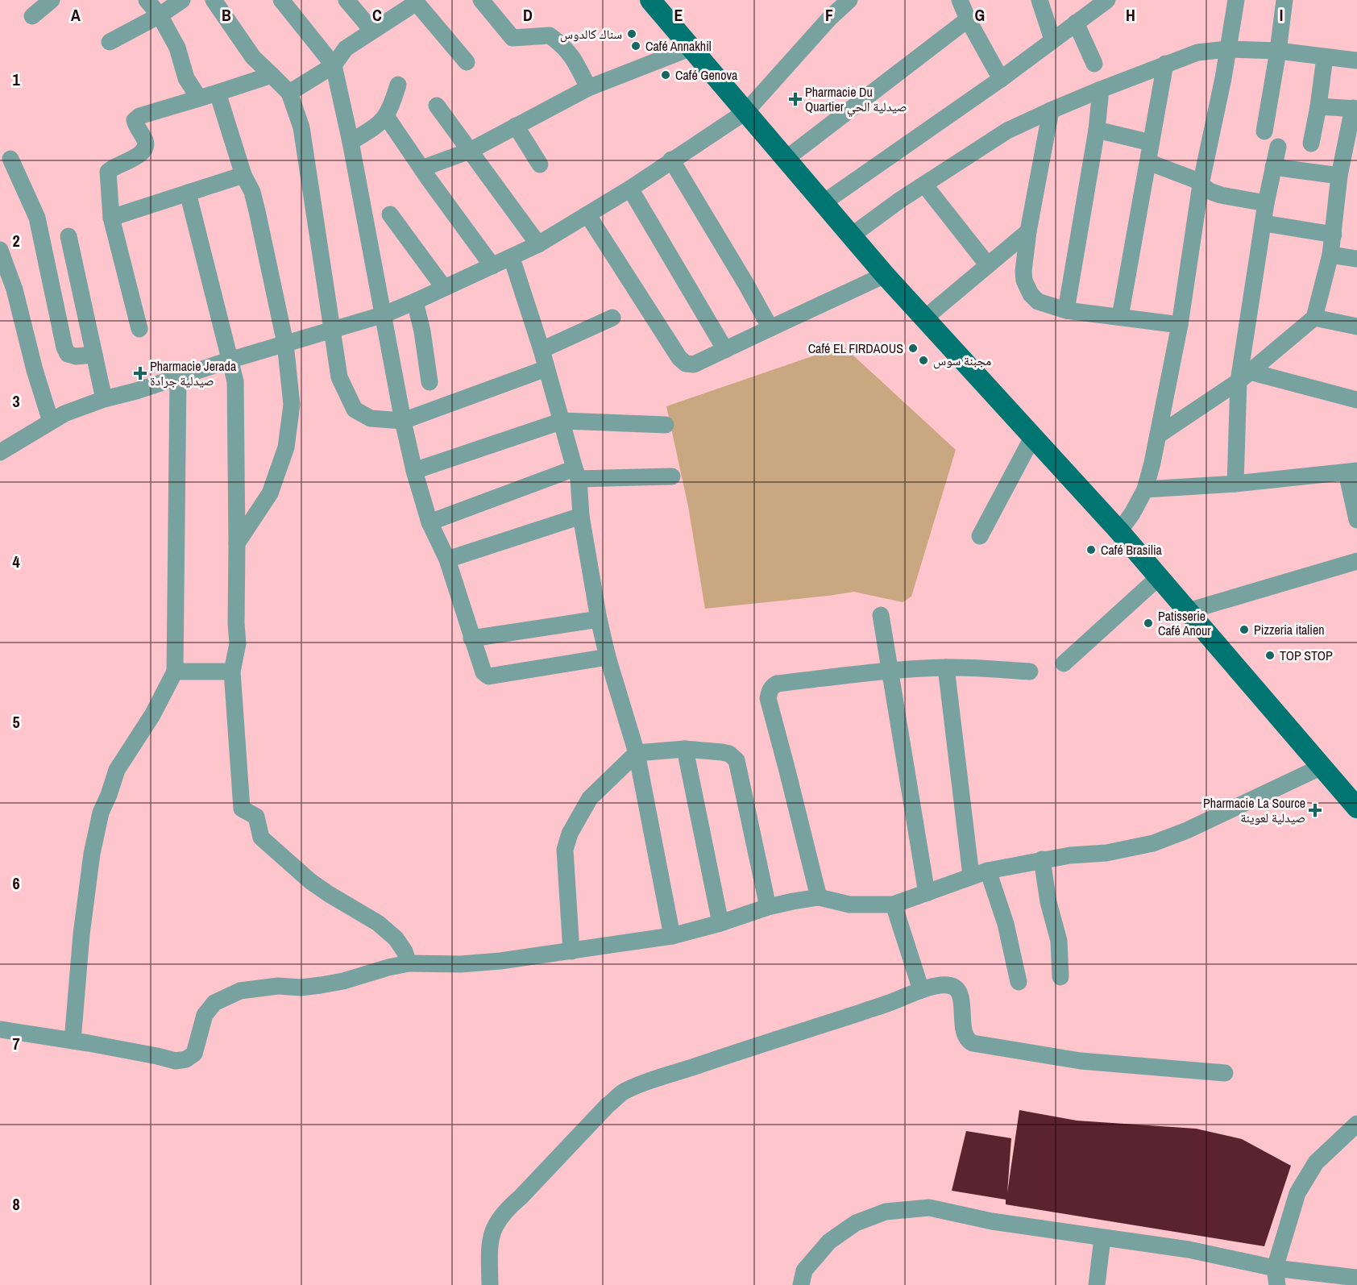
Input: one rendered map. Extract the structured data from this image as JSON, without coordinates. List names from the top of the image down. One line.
{"places":{"other":["سناك كالدوس","Café Annakhil","Café Genova","Café EL FIRDAOUS","مجبنة سوس","Café Brasilia","Patisserie Café Anour","Pizzeria italien","TOP STOP"],"health":["Pharmacie Du Quartier صيدلية الحي","Pharmacie Jerada صيدلية جرادة","Pharmacie La Source صيدلية لعوينة"]},"grid":{"columns":["A","B","C","D","E","F","G","H","I"],"rows":["1","2","3","4","5","6","7","8"]}}
